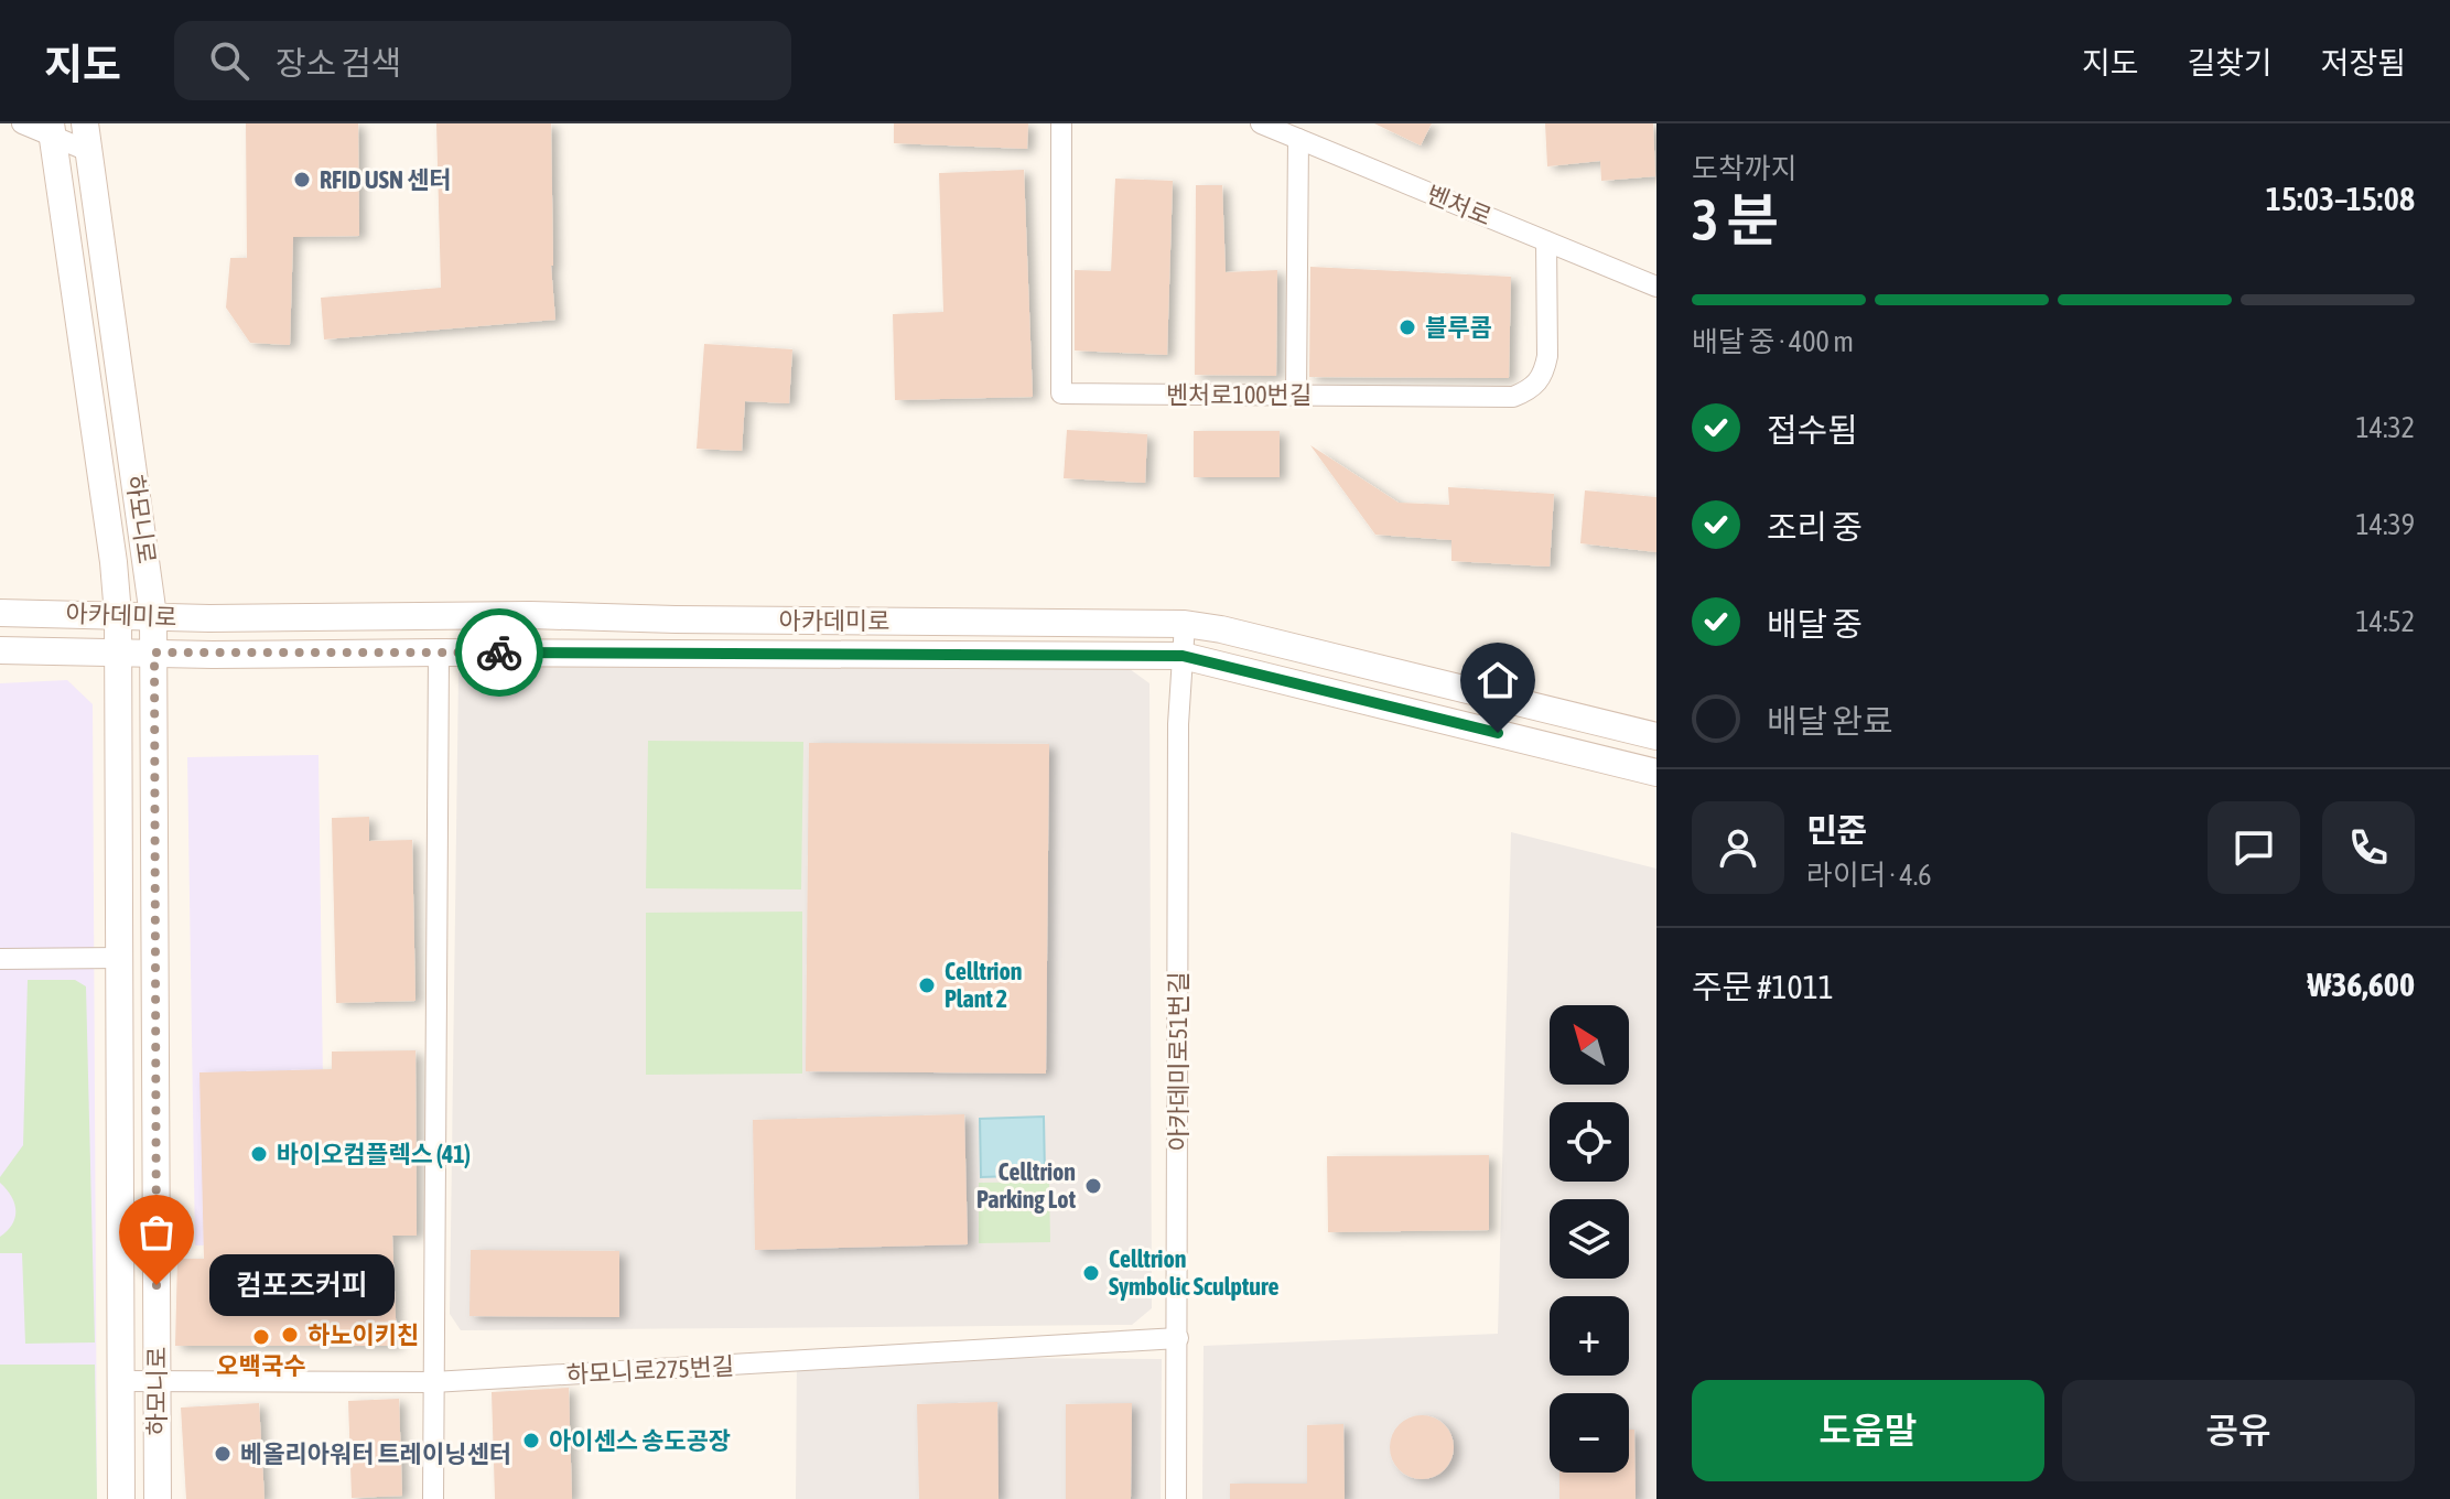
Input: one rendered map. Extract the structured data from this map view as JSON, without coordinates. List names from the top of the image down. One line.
{"streets":{"main road":["하모니로","아카데미로"],"street":["벤처로","벤처로100번길","아카데미로51번길","하모니로275번길"]},"crossings":[["벤처로","벤처로100번길"],["하모니로","아카데미로"],["하모니로","하모니로275번길"],["아카데미로","아카데미로51번길"],["아카데미로51번길","하모니로275번길"]],"places":["RFID USN 센터","블루콤","Celltrion Plant 2","바이오컴플렉스 (41)","Celltrion Parking Lot","Celltrion Symbolic Sculpture","컴포즈커피","하노이키친","오백국수","아이센스 송도공장","베올리아워터 트레이닝센터"],"north":"top left","page":{"header":"지도","search":"장소 검색","nav":["지도","길찾기","저장됨"],"heading":["3 분","도착까지","15:03–15:08"],"panel":["민준","라이더 · 4.6","주문 #1011","₩36,600"],"bar":"배달 중 · 400 m","list":[["접수됨","14:32"],["조리 중","14:39"],["배달 중","14:52"],"배달 완료"],"map_buttons":["+","−"],"bubble":"컴포즈커피","buttons":["도움말","공유"]}}
